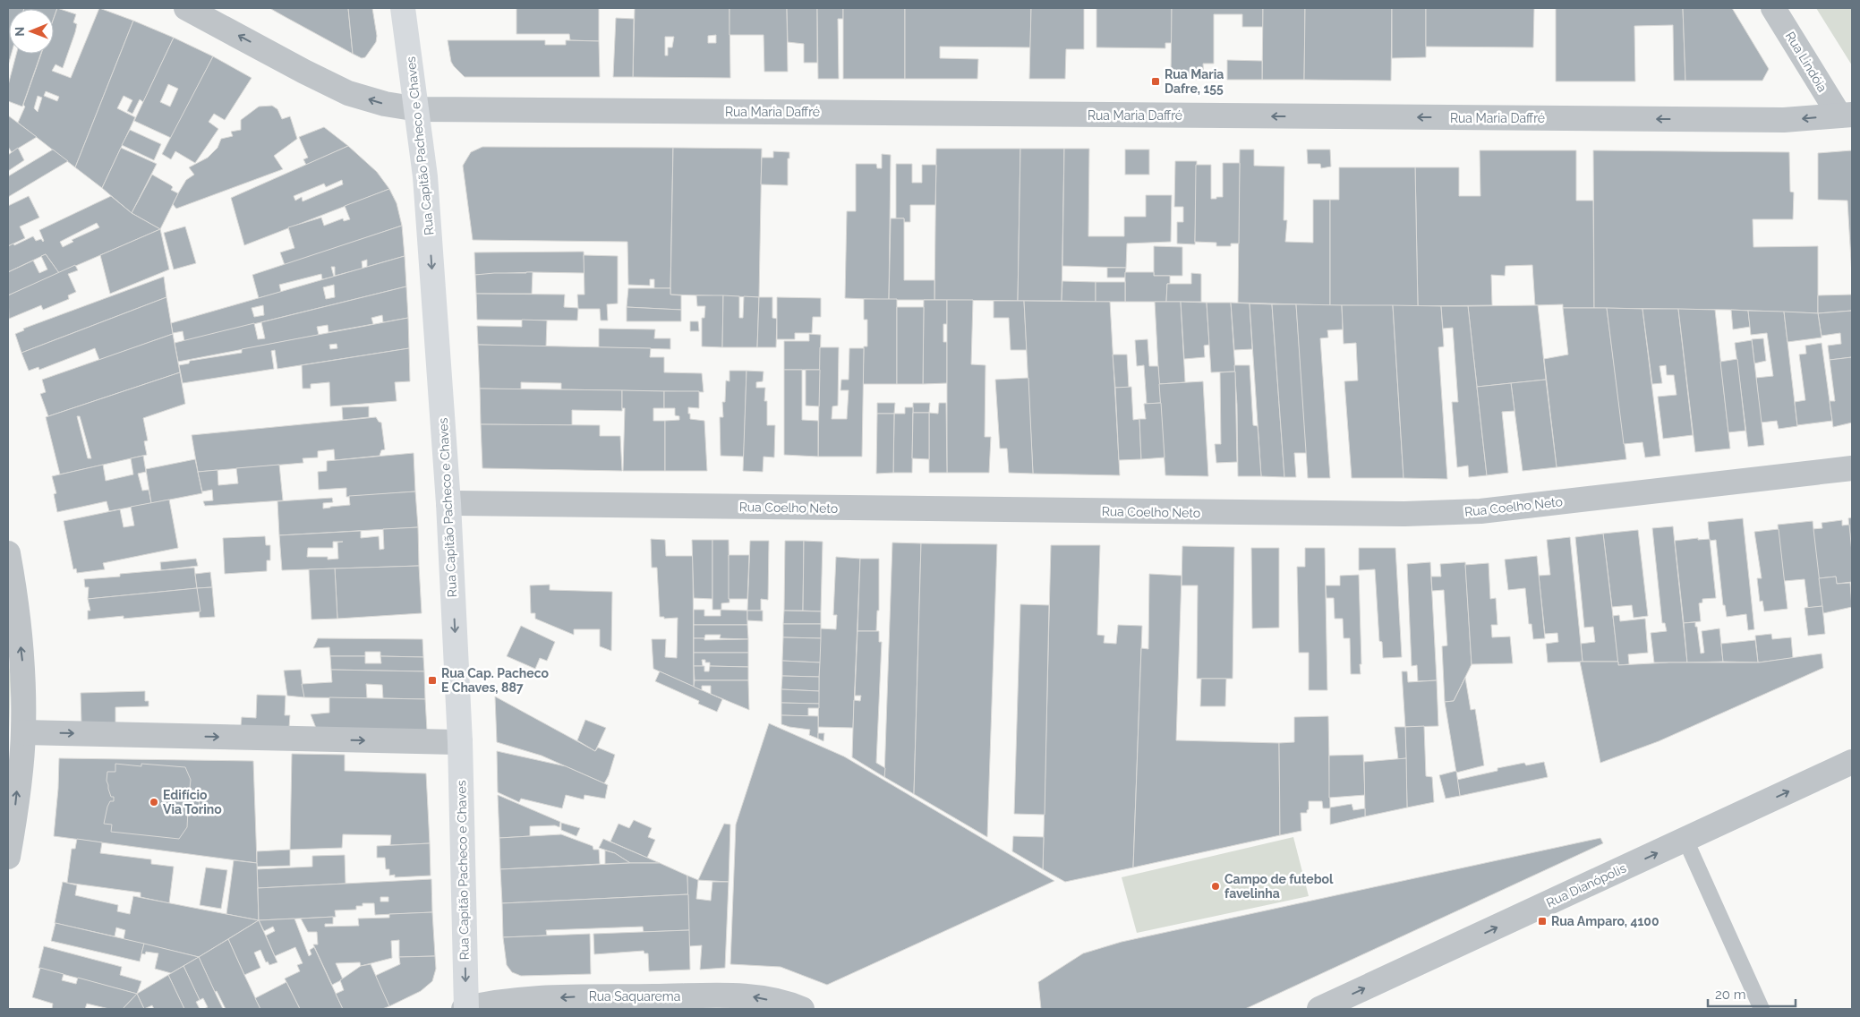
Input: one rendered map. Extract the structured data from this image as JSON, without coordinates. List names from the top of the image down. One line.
{"streets":{"main road":["Rua Capitão Pacheco e Chaves"],"street":["Rua Lindóia","Rua Maria Daffré","Rua Coelho Neto","Rua Dianópolis","Rua Saquarema"]},"crossings":[["Rua Lindóia","Rua Maria Daffré"],["Rua Maria Daffré","Rua Capitão Pacheco e Chaves"],["Rua Capitão Pacheco e Chaves","Rua Coelho Neto"],["Rua Capitão Pacheco e Chaves","Rua Saquarema"]],"one_way":["Rua Maria Daffré","Rua Capitão Pacheco e Chaves","Rua Dianópolis","Rua Saquarema"],"places":{"transit":["Rua Maria Dafre, 155","Rua Cap. Pacheco E Chaves, 887","Rua Amparo, 4100"],"other":["Edifício Via Torino","Campo de futebol favelinha"]},"scale_bar":"20 m","north":"left"}
